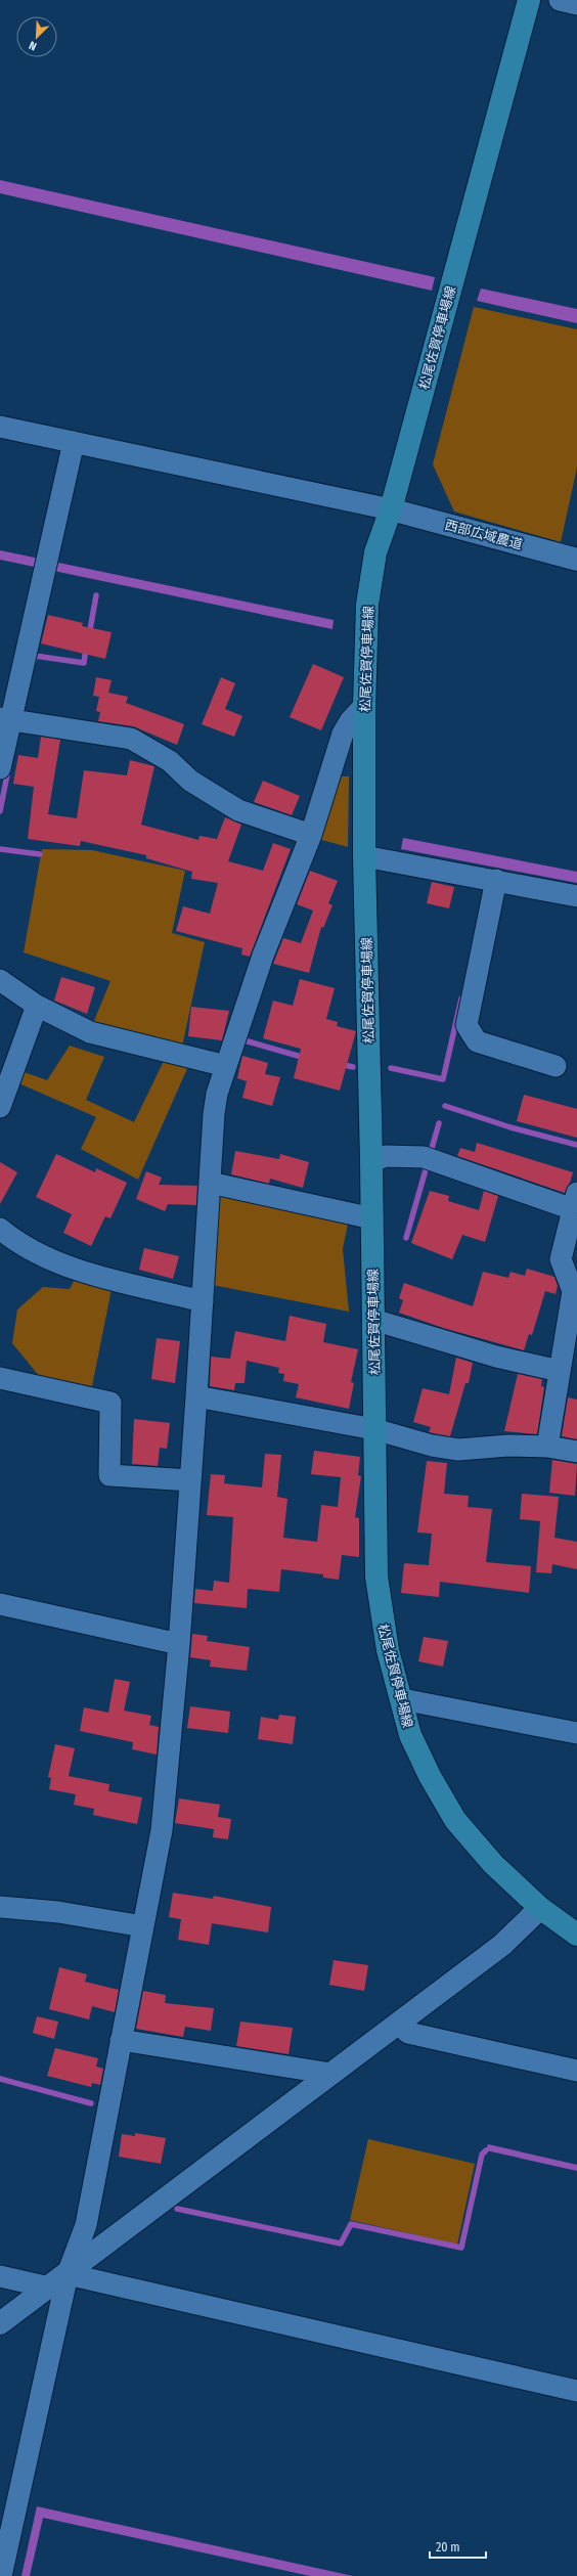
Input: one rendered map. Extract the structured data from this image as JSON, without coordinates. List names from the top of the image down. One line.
{"streets":{"main road":["松尾佐賀停車場線"],"street":["西部広域農道"]},"crossings":[["松尾佐賀停車場線","西部広域農道"]],"scale_bar":"20 m","north":"bottom left"}
